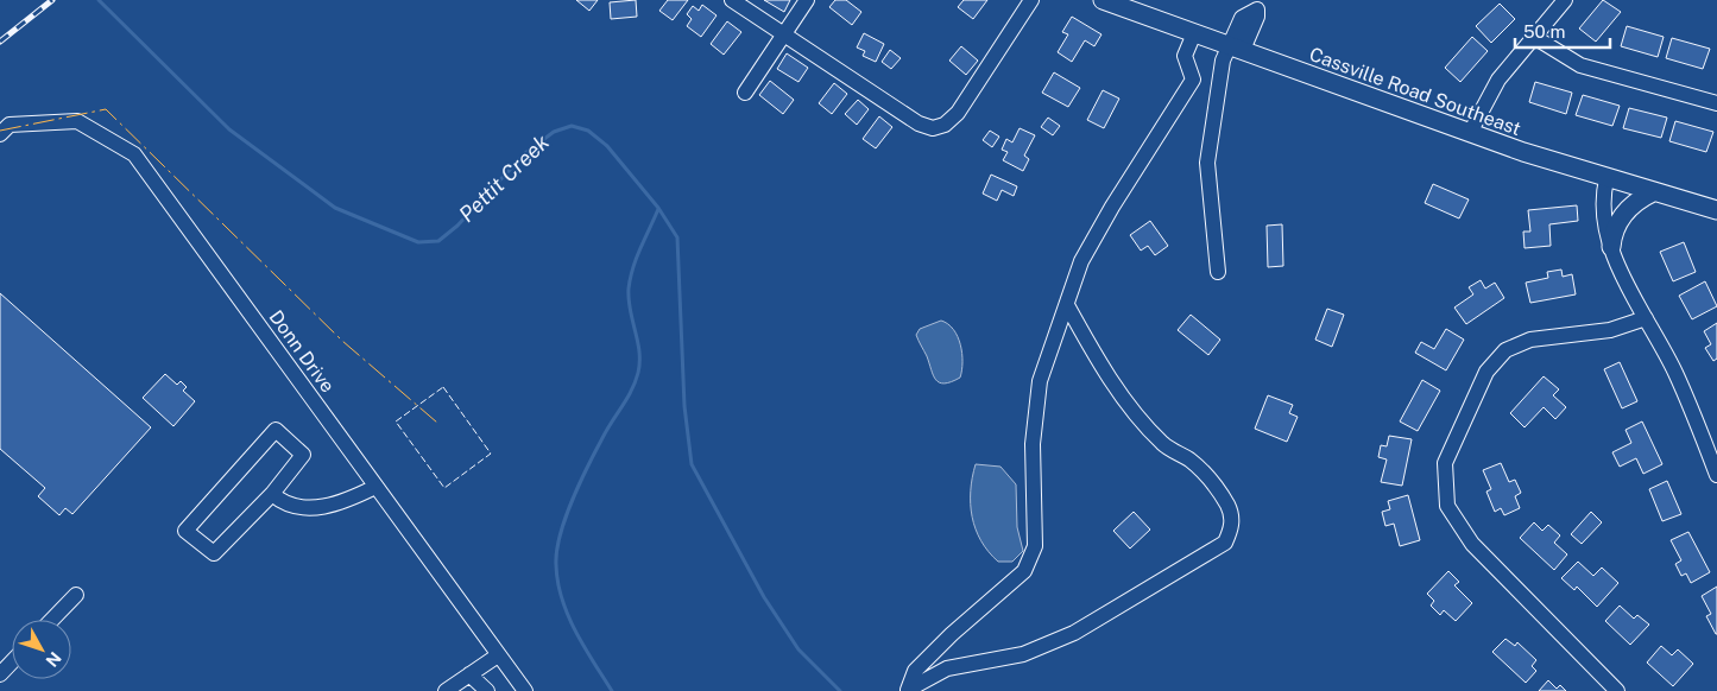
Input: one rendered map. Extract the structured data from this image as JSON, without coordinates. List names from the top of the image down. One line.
{"streets":{"main road":["Cassville Road Southeast"],"street":["Donn Drive"]},"water":["Pettit Creek"],"scale_bar":"50 m","north":"bottom right"}
